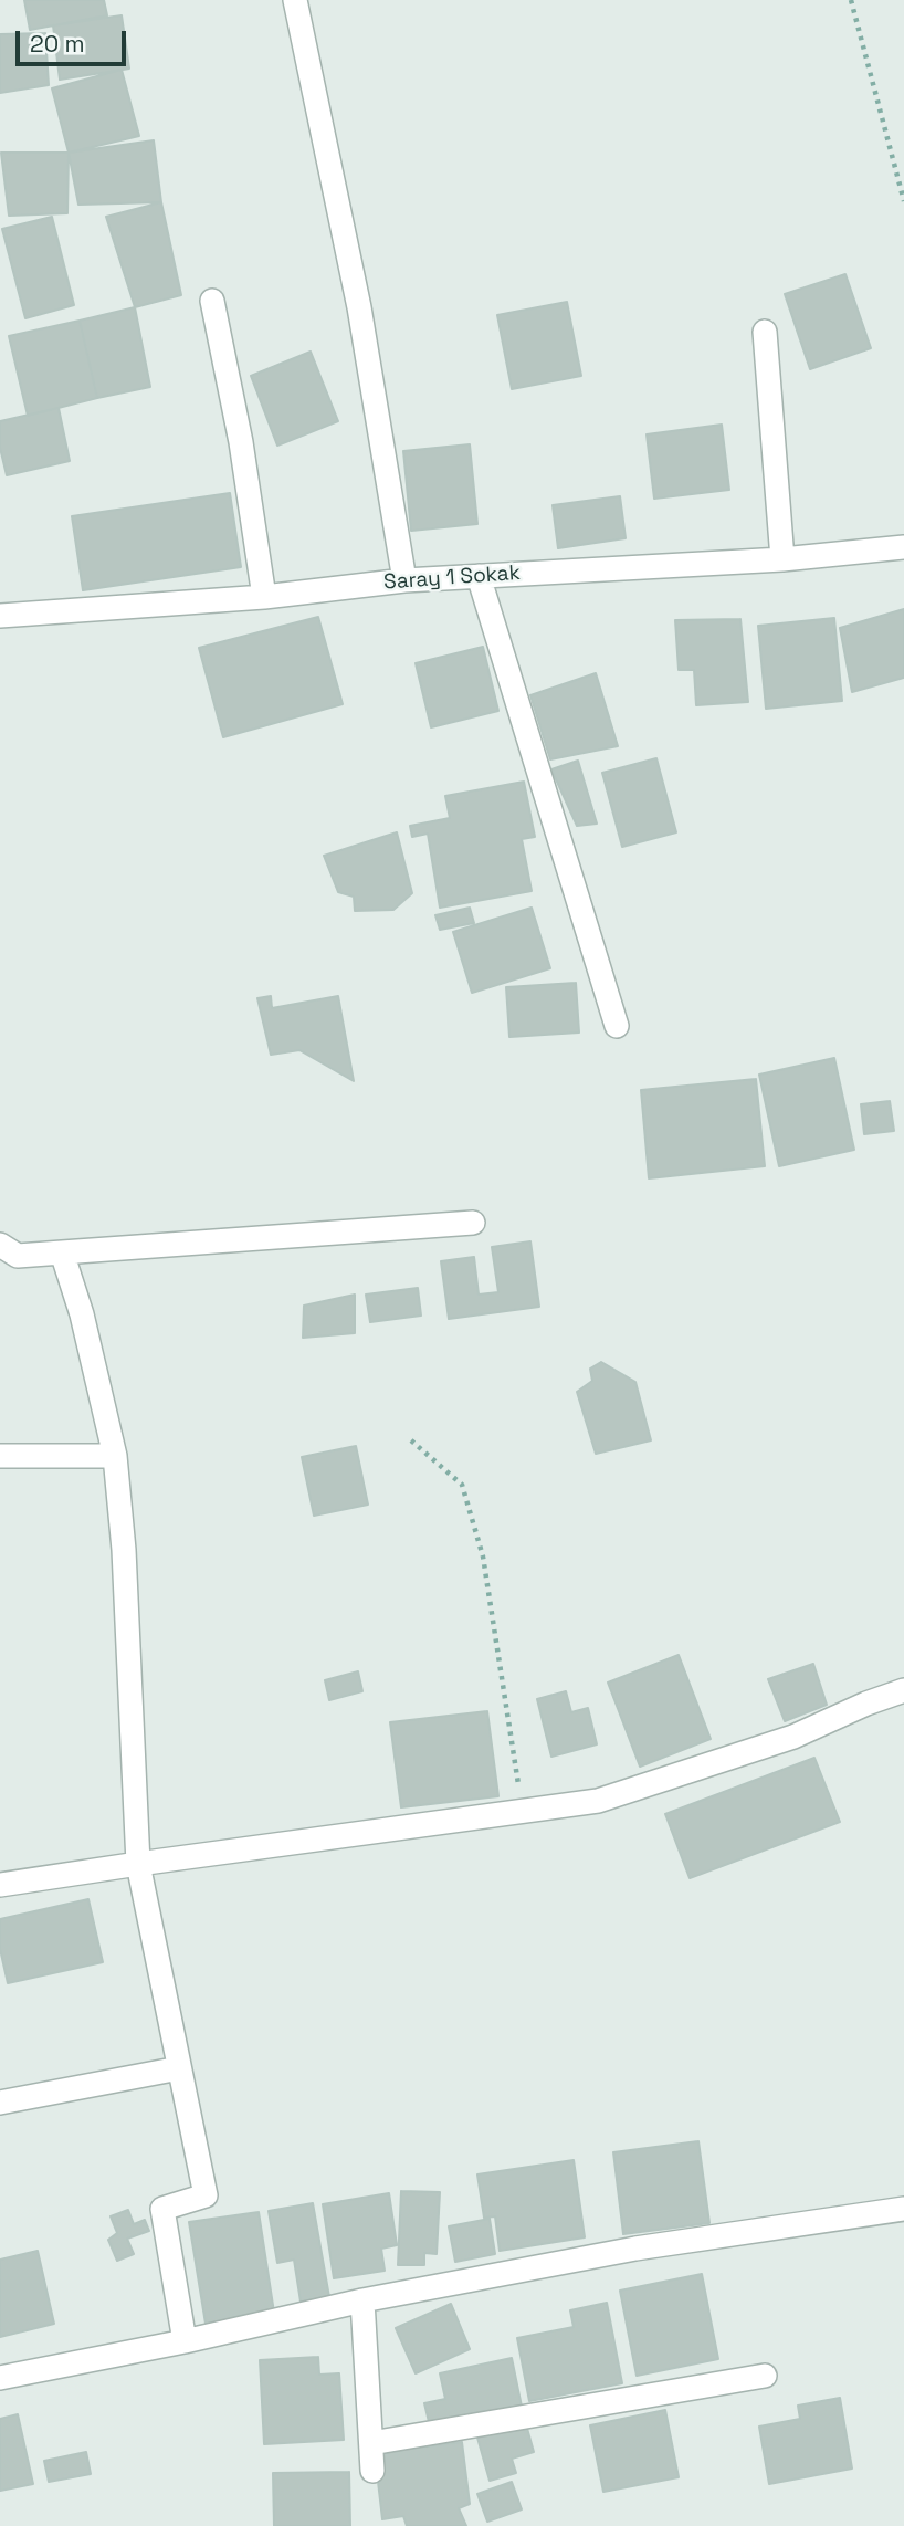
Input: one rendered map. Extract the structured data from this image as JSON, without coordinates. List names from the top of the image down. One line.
{"streets":{"street":["Saray 1 Sokak"]},"scale_bar":"20 m"}
